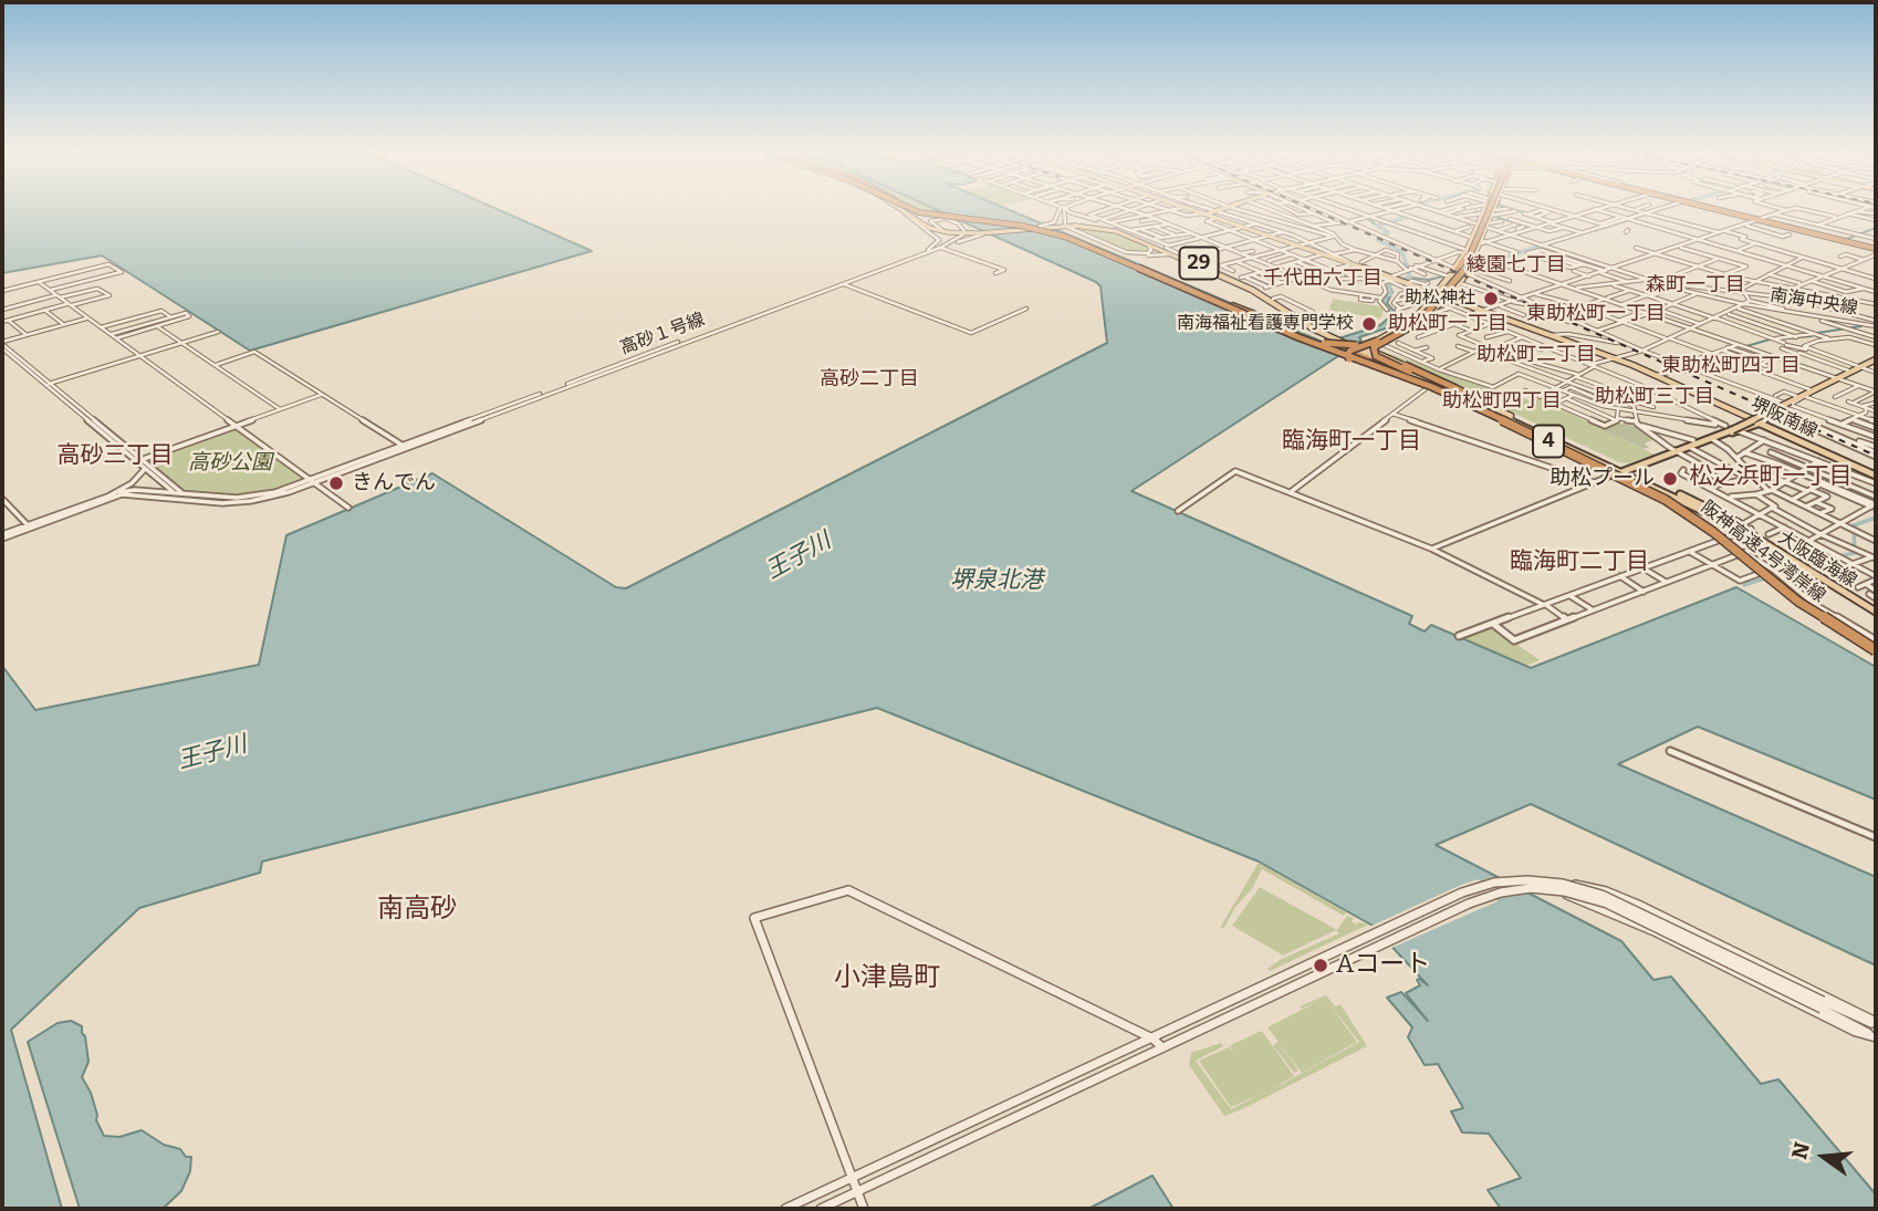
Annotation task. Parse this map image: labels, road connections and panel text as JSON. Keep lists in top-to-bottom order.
{
  "streets": {
    "highway": ["4", "阪神高速4号湾岸線"],
    "main road": ["29", "堺阪南線", "大阪臨海線"],
    "street": ["南海中央線", "高砂１号線"]
  },
  "crossings": [
    ["4", "阪神高速4号湾岸線"],
    ["阪神高速4号湾岸線", "大阪臨海線"]
  ],
  "districts": [
    "綾園七丁目",
    "千代田六丁目",
    "森町一丁目",
    "東助松町一丁目",
    "助松町一丁目",
    "助松町二丁目",
    "東助松町四丁目",
    "高砂二丁目",
    "助松町三丁目",
    "助松町四丁目",
    "臨海町一丁目",
    "高砂三丁目",
    "松之浜町一丁目",
    "臨海町二丁目",
    "南高砂",
    "小津島町"
  ],
  "water": ["王子川", "堺泉北港"],
  "parks": ["高砂公園"],
  "places": [
    "助松神社",
    "南海福祉看護専門学校",
    "助松プール",
    "きんでん",
    "Aコート"
  ],
  "north": "left"
}
